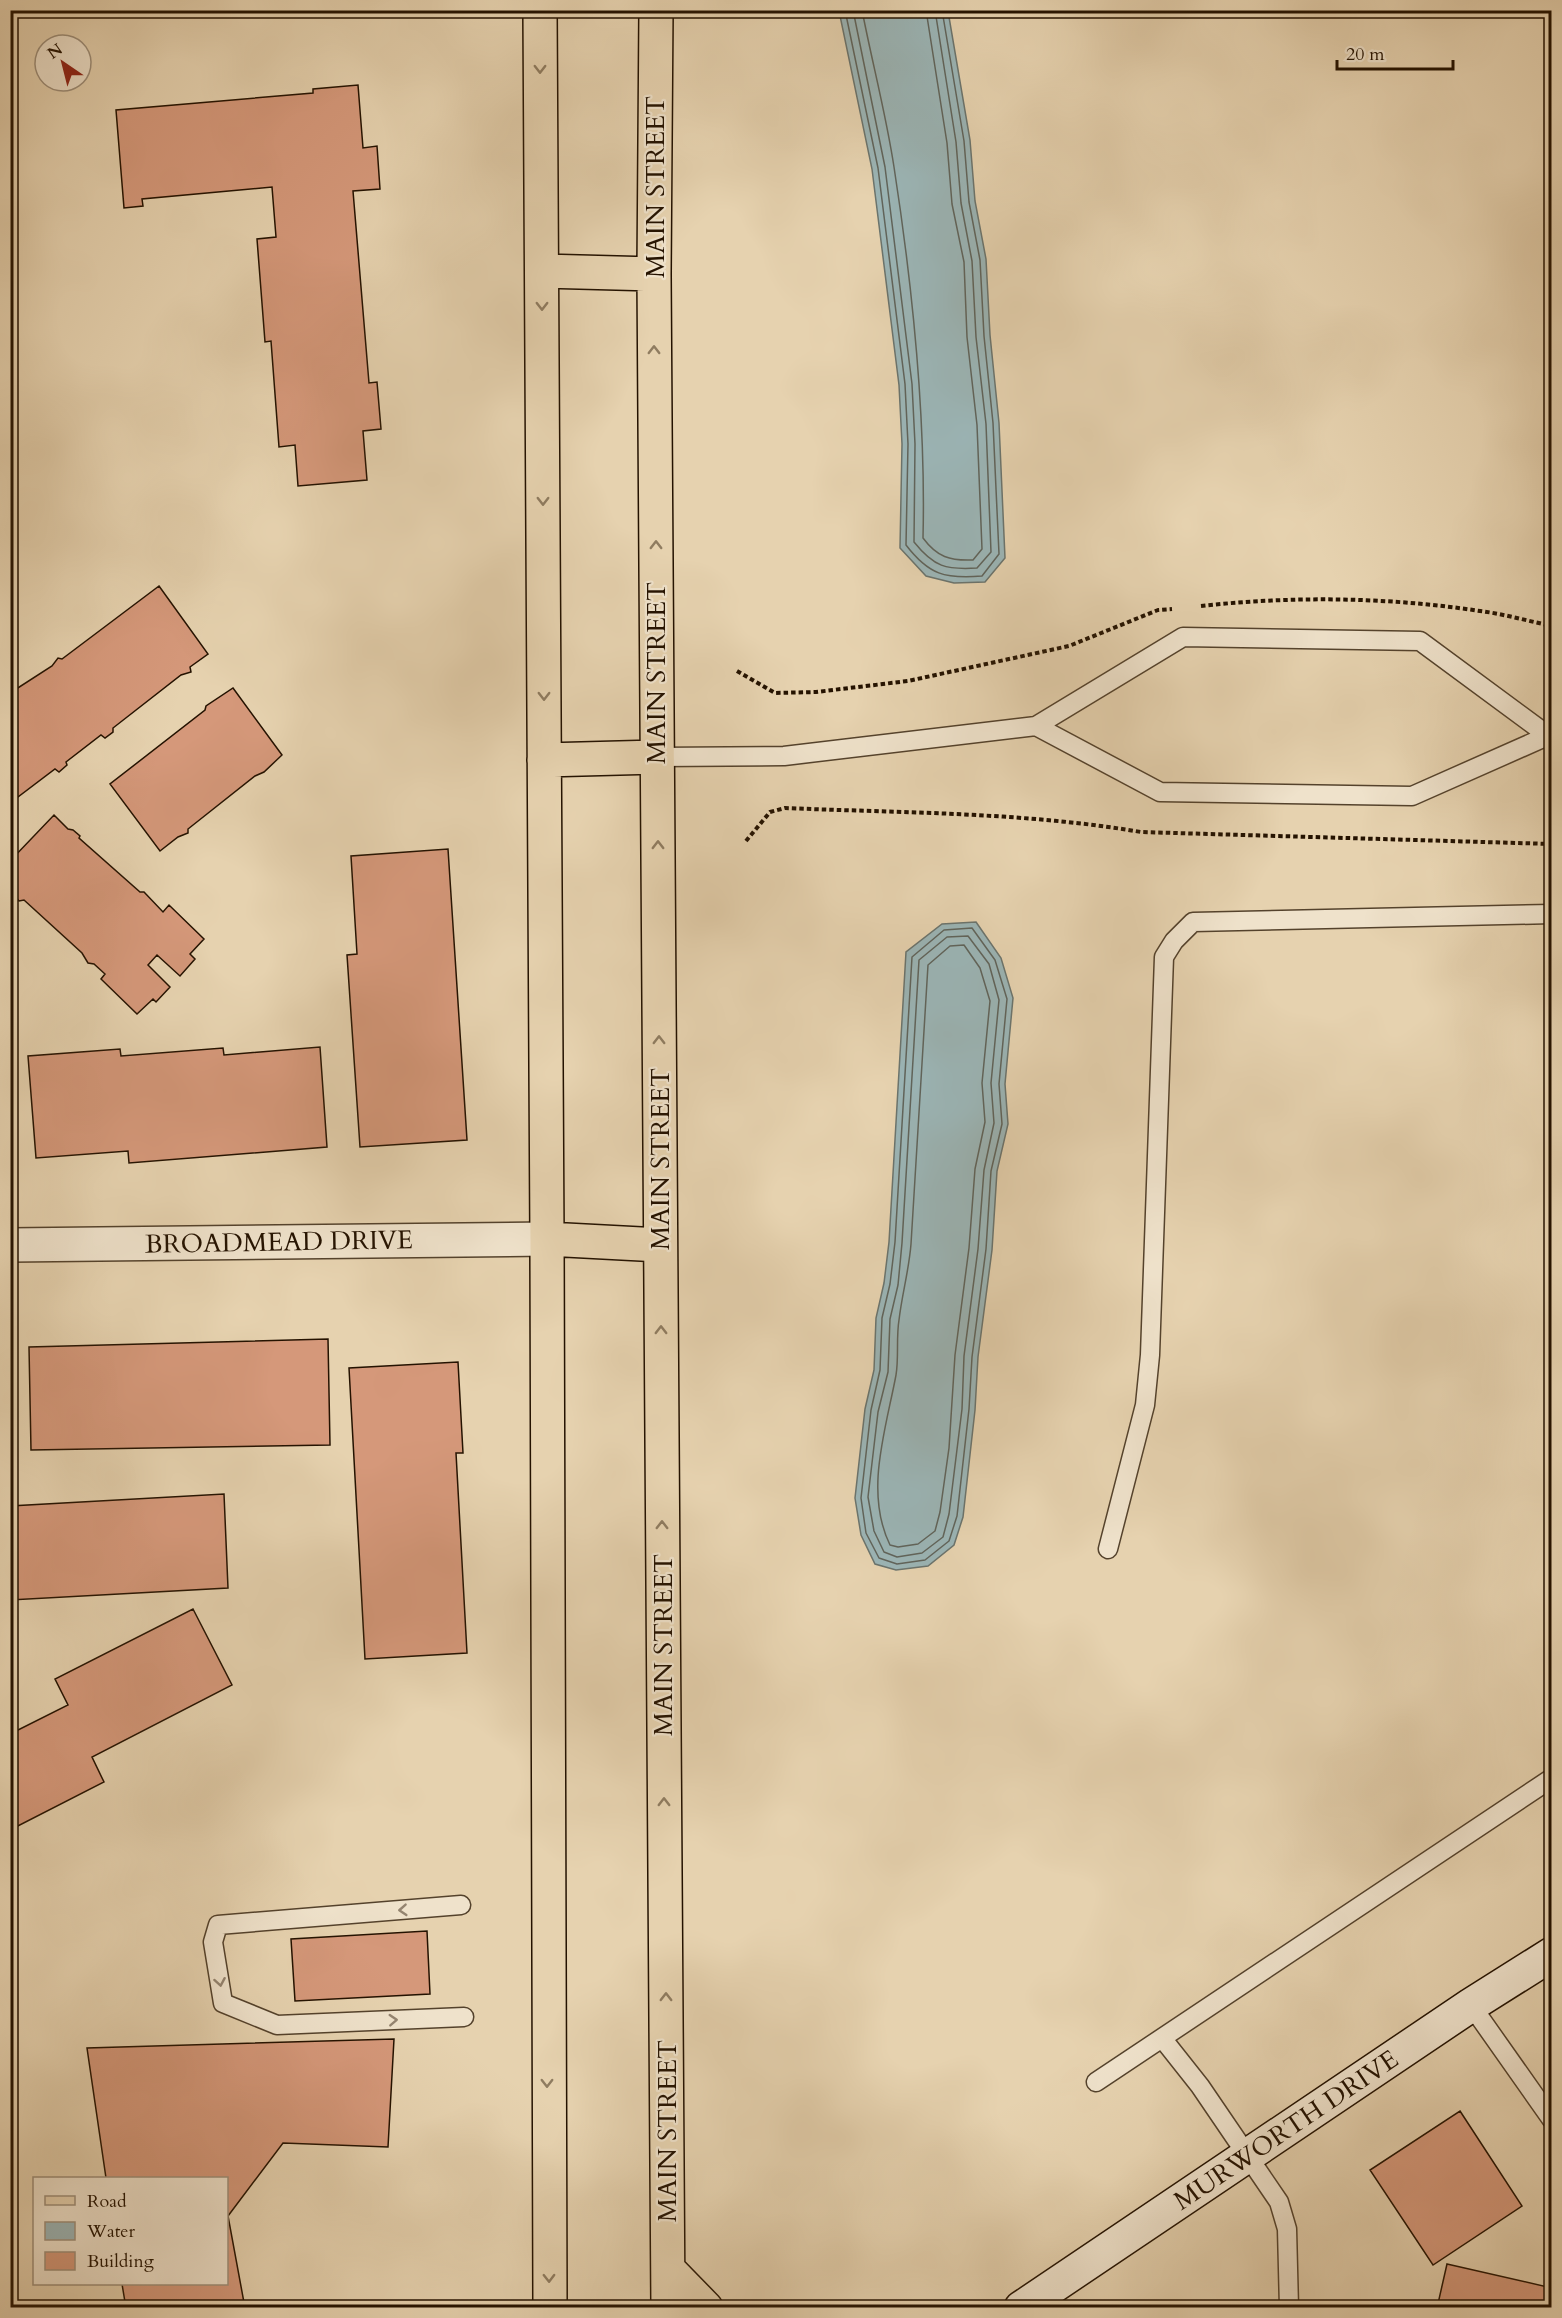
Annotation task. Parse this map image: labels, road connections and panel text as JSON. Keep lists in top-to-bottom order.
{
  "streets": {
    "main road": ["MAIN STREET"],
    "street": ["BROADMEAD DRIVE", "MURWORTH DRIVE"]
  },
  "legend": ["Road", "Water", "Building"],
  "scale_bar": "20 m",
  "north": "top left"
}
